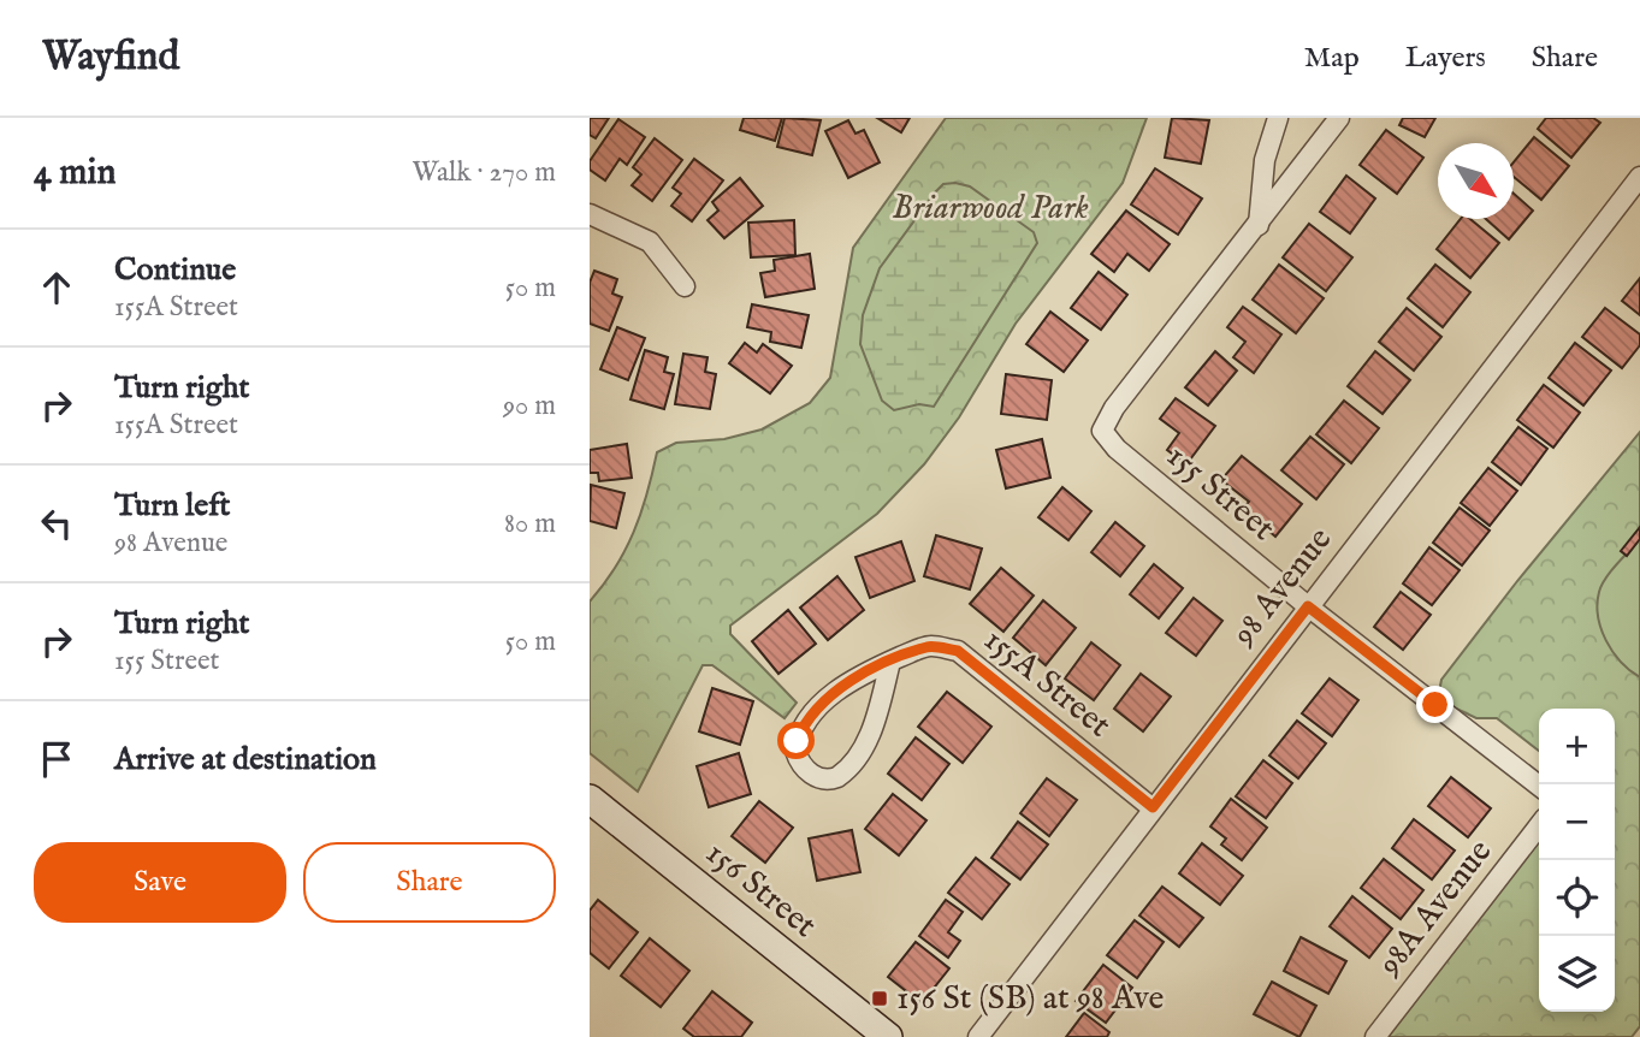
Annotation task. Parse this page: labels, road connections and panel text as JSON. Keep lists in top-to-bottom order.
{
  "streets": {
    "main road": ["156 Street"],
    "street": [
      "155 Street",
      "98 Avenue",
      "155A Street",
      "98A Avenue"
    ]
  },
  "crossings": [
    ["155 Street", "98 Avenue"],
    ["98 Avenue", "155A Street"]
  ],
  "parks": ["Briarwood Park"],
  "places": {
    "transit": ["156 St (SB) at 98 Ave"]
  },
  "north": "bottom right",
  "page": {
    "header": "Wayfind",
    "nav": ["Map", "Layers", "Share"],
    "heading": ["4 min", "Walk · 270 m"],
    "list": [
      ["Continue", "155A Street", "50 m"],
      ["Turn right", "155A Street", "90 m"],
      ["Turn left", "98 Avenue", "80 m"],
      ["Turn right", "155 Street", "50 m"],
      "Arrive at destination"
    ],
    "map_buttons": ["+", "−"],
    "buttons": ["Save", "Share"]
  }
}
